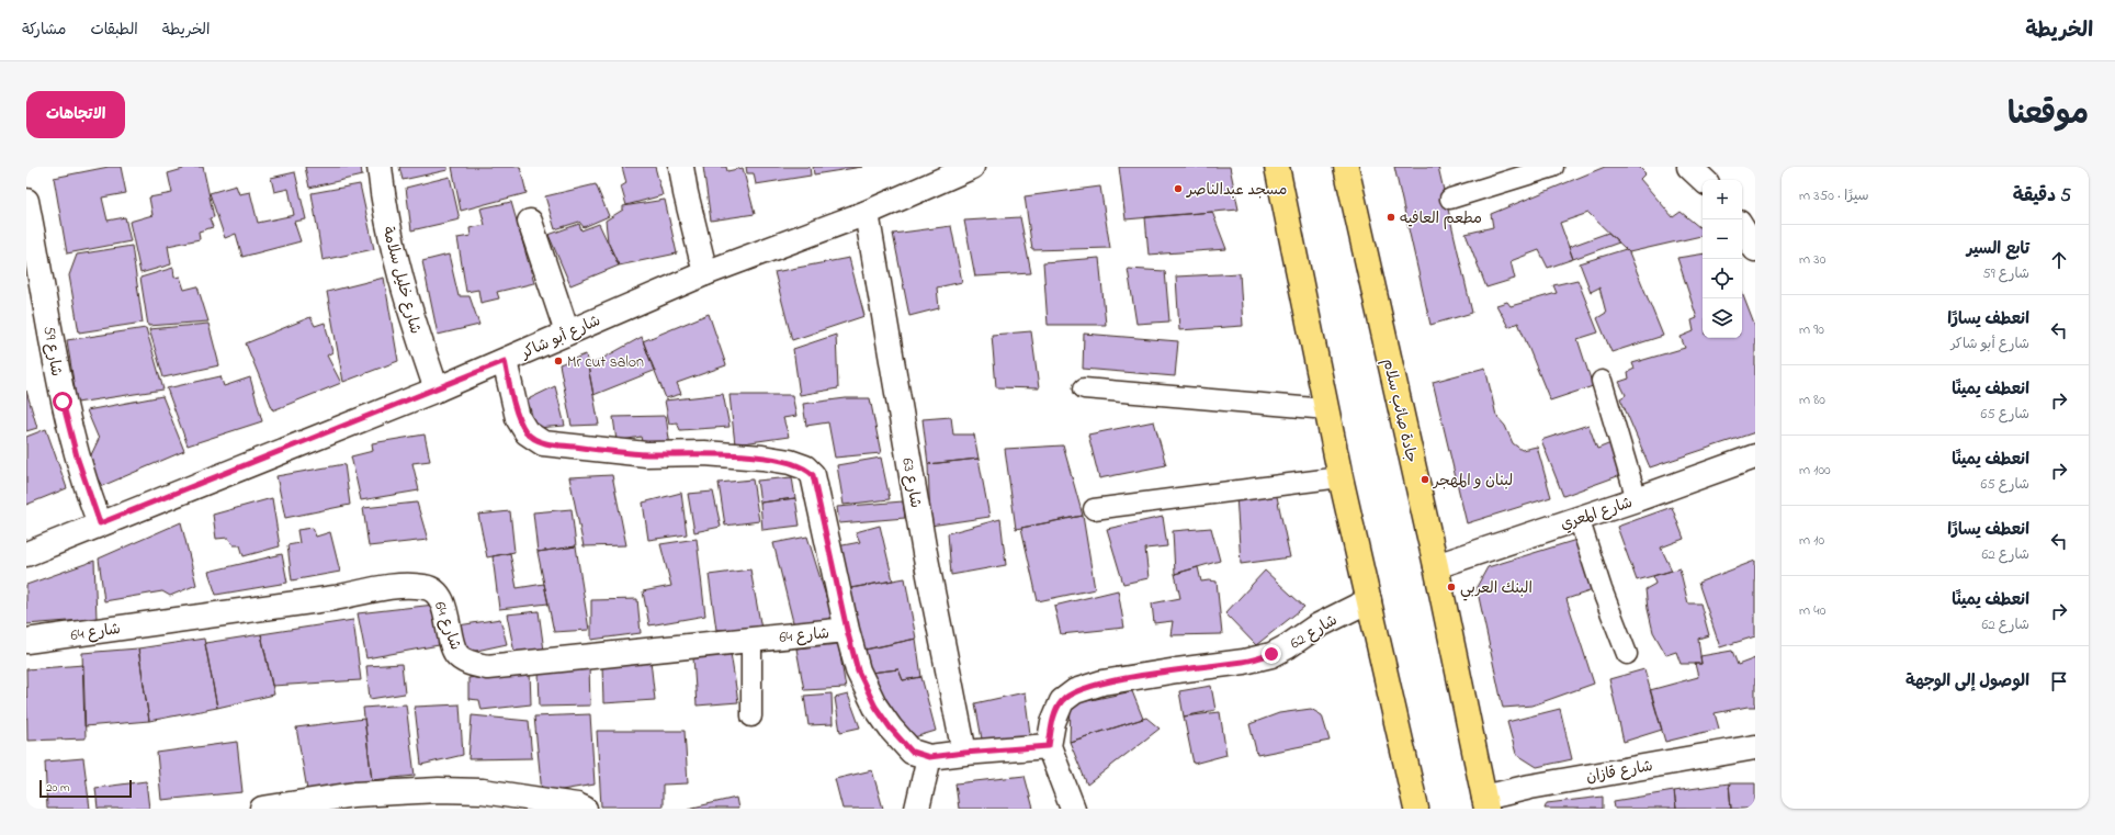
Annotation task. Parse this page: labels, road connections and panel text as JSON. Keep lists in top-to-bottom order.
{
  "streets": {
    "highway": ["جادة صائب سلام"],
    "street": [
      "شارع خليل سلامة",
      "شارع أبو شاكر",
      "شارع 59",
      "شارع 63",
      "شارع المعري",
      "شارع 64",
      "شارع 62",
      "شارع قازان"
    ]
  },
  "crossings": [
    ["شارع خليل سلامة", "شارع أبو شاكر"],
    ["شارع أبو شاكر", "شارع 59"],
    ["شارع أبو شاكر", "شارع 63"],
    ["جادة صائب سلام", "شارع المعري"],
    ["جادة صائب سلام", "شارع قازان"]
  ],
  "places": [
    "مسجد عبدالناصر",
    "مطعم العافيه",
    "Mr cut salon",
    "لبنان و المهجر",
    "البنك العربي"
  ],
  "scale_bar": "20 m",
  "page": {
    "header": "الخريطة",
    "nav": ["الخريطة", "الطبقات", "مشاركة"],
    "title": "موقعنا",
    "buttons": "الاتجاهات",
    "heading": ["5 دقيقة", "سيرًا · 350 m"],
    "map_buttons": ["+", "−"],
    "list": [
      ["تابع السير", "شارع 59", "30 m"],
      ["انعطف يسارًا", "شارع أبو شاكر", "90 m"],
      ["انعطف يمينًا", "شارع 65", "80 m"],
      ["انعطف يمينًا", "شارع 65", "100 m"],
      ["انعطف يسارًا", "شارع 62", "10 m"],
      ["انعطف يمينًا", "شارع 62", "40 m"],
      "الوصول إلى الوجهة"
    ],
    "scale": "20 m"
  }
}
